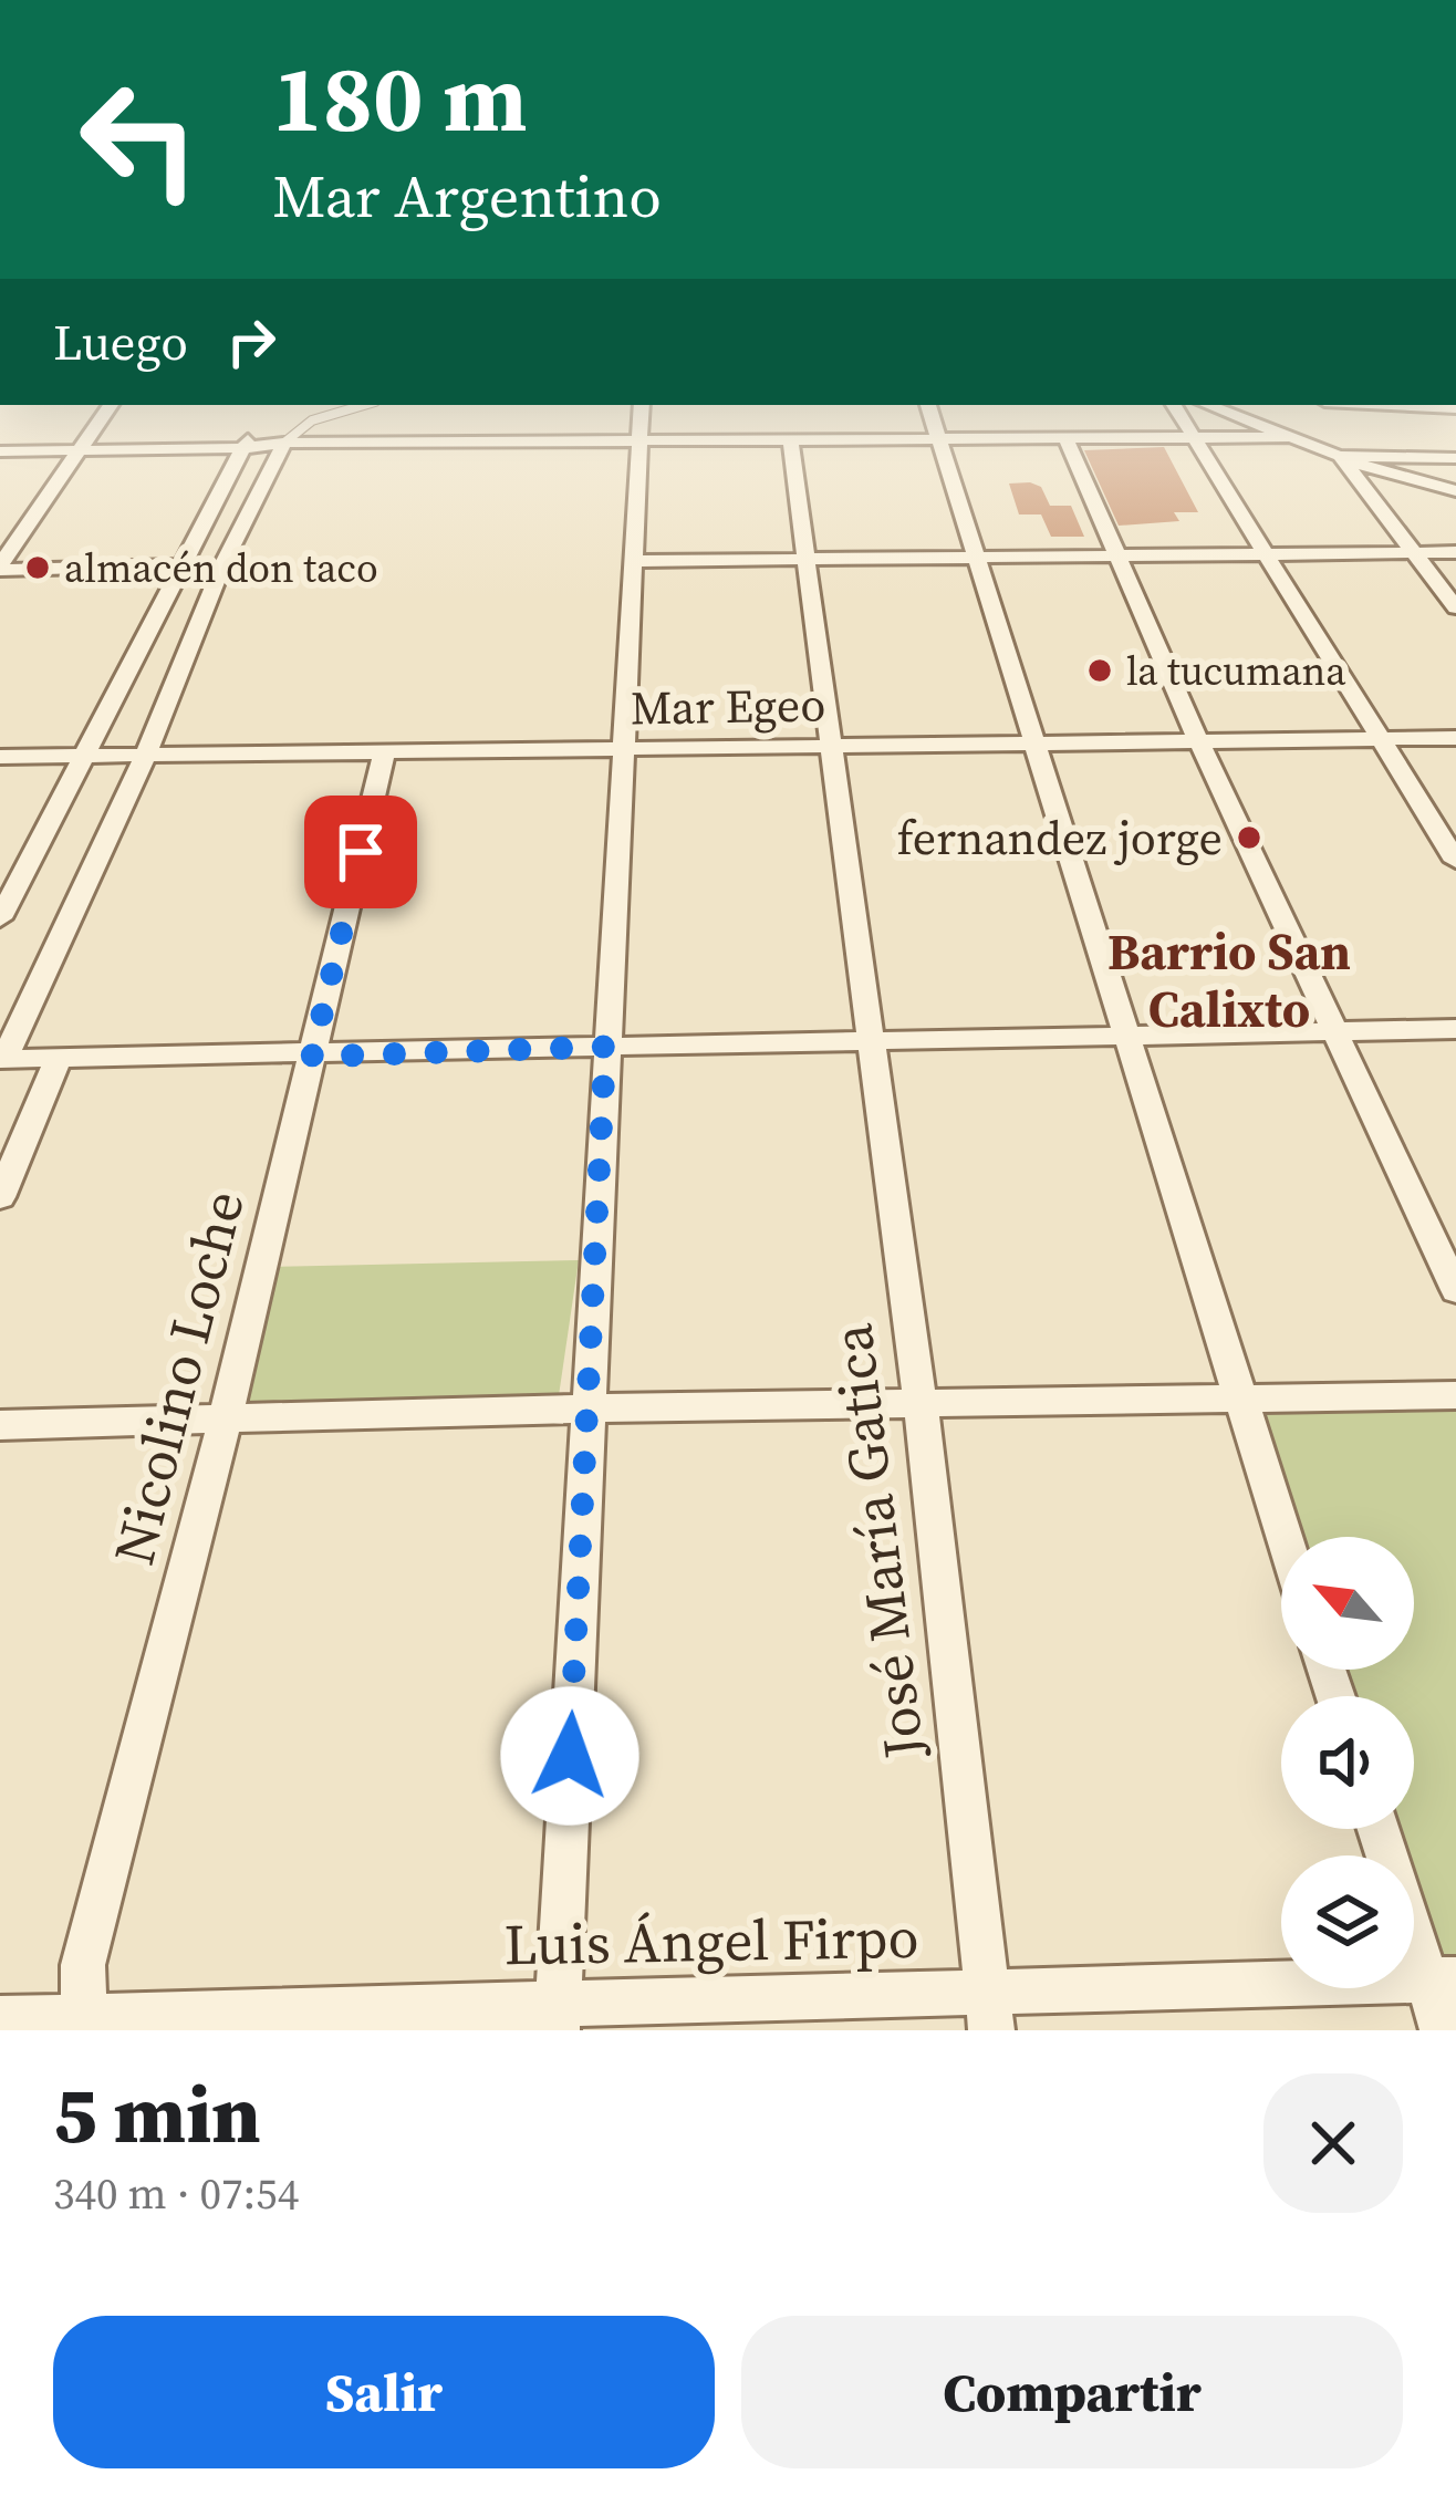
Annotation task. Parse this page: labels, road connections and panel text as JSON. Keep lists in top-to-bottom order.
{
  "streets": {
    "street": [
      "Mar Egeo",
      "Nicolino Loche",
      "José María Gatica",
      "Luis Ángel Firpo"
    ]
  },
  "crossings": [
    ["Mar Egeo", "Nicolino Loche"],
    ["Mar Egeo", "José María Gatica"],
    ["Nicolino Loche", "Luis Ángel Firpo"],
    ["José María Gatica", "Luis Ángel Firpo"]
  ],
  "districts": ["Barrio San Calixto"],
  "places": ["almacén don taco", "la tucumana", "fernandez jorge"],
  "north": "top left",
  "page": {
    "turn": ["180 m", "Mar Argentino"],
    "then": "Luego",
    "heading": ["5 min", "340 m · 07:54"],
    "buttons": ["Salir", "Compartir"]
  }
}
